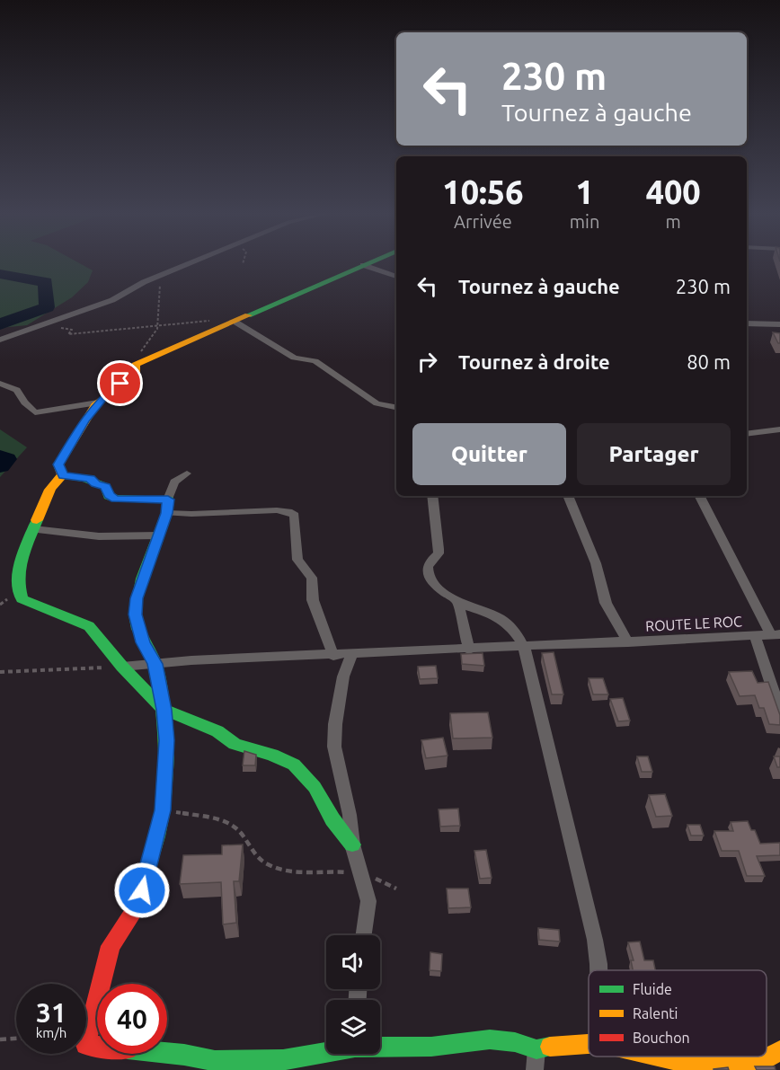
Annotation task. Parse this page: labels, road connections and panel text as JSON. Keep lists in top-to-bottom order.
{
  "streets": {
    "street": ["ROUTE LE ROC"]
  },
  "legend": ["Fluide", "Ralenti", "Bouchon"],
  "page": {
    "turn": ["230 m", "Tournez à gauche"],
    "eta": [
      "10:56",
      "Arrivée",
      "1",
      "min",
      "400",
      "m"
    ],
    "list": [
      {
        "name": "Tournez à gauche",
        "value": "230 m"
      },
      {
        "name": "Tournez à droite",
        "value": "80 m"
      }
    ],
    "buttons": ["Quitter", "Partager"],
    "speed": "31 km/h",
    "limit": "40"
  }
}
